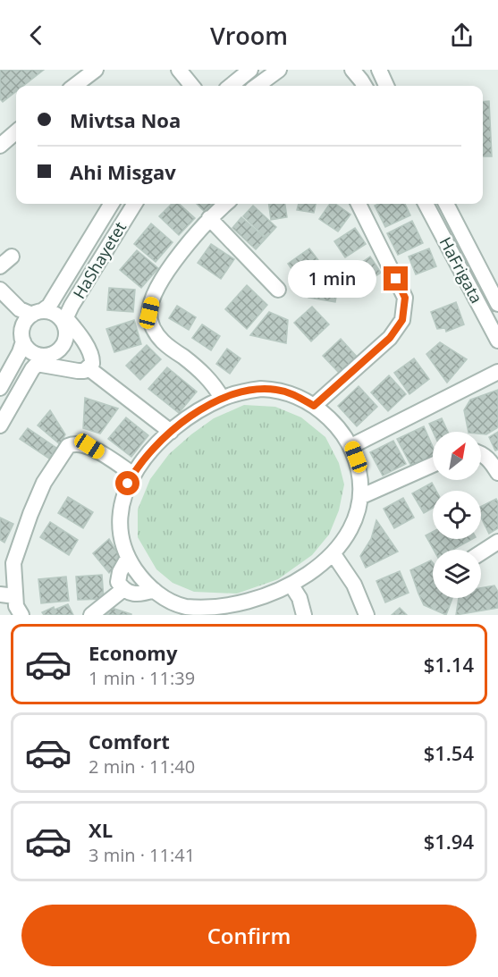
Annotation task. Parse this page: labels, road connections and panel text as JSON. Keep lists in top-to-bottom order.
{
  "streets": {
    "street": ["HaShayetet", "HaFrigata"]
  },
  "north": "top right",
  "page": {
    "header": "Vroom",
    "banner": ["Mivtsa Noa", "Ahi Misgav"],
    "bubble": "1 min",
    "list": [
      {
        "name": "Economy",
        "note": "1 min · 11:39",
        "value": "$1.14"
      },
      {
        "name": "Comfort",
        "note": "2 min · 11:40",
        "value": "$1.54"
      },
      {
        "name": "XL",
        "note": "3 min · 11:41",
        "value": "$1.94"
      }
    ],
    "buttons": "Confirm"
  }
}
